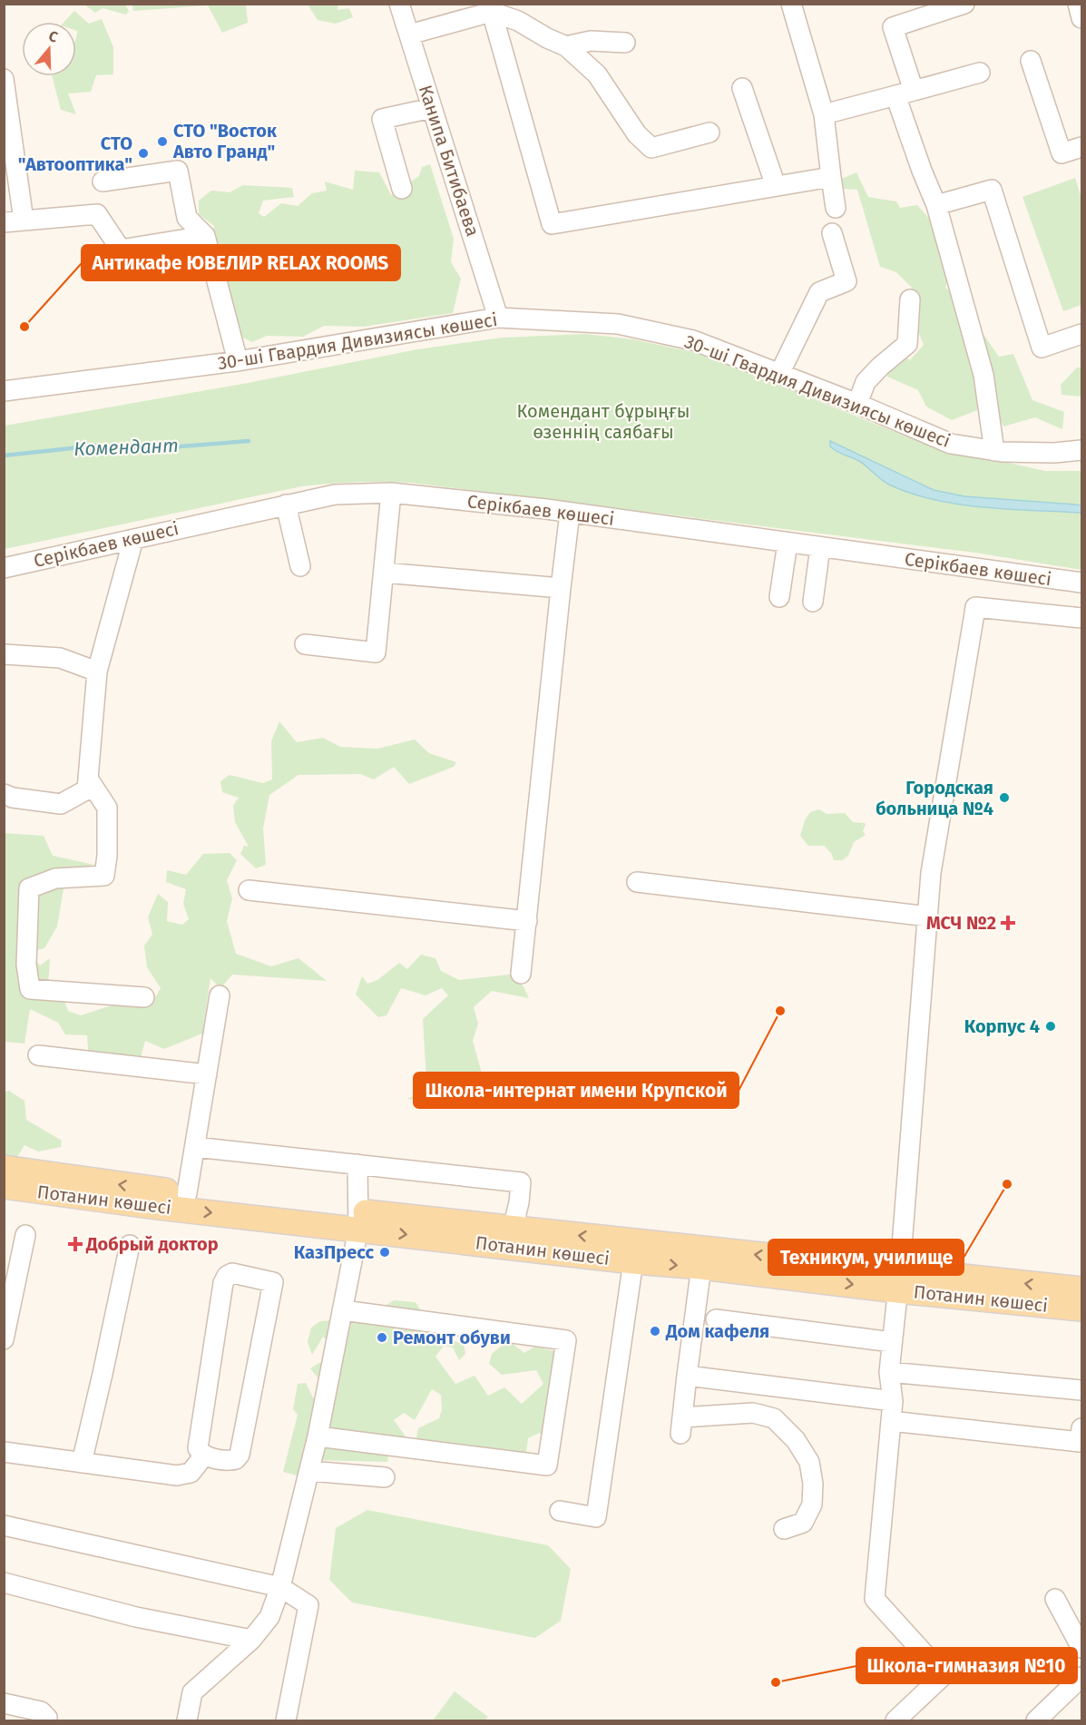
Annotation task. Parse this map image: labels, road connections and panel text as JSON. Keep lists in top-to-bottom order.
{
  "streets": {
    "main road": ["Потанин көшесі"],
    "street": ["Канипа Битибаева", "30-ші Гвардия Дивизиясы көшесі", "Серікбаев көшесі"]
  },
  "crossings": [
    ["Канипа Битибаева", "30-ші Гвардия Дивизиясы көшесі"]
  ],
  "water": ["Комендант"],
  "parks": ["Комендант бұрыңғы өзеннің саябағы"],
  "places": {
    "other": [
      "СТО \"Восток Авто Гранд\"",
      "СТО \"Автооптика\"",
      "Антикафе ЮВЕЛИР RELAX ROOMS",
      "Городская больница №4",
      "Школа-интернат имени Крупской",
      "Корпус 4",
      "Техникум, училище",
      "КазПресс",
      "Дом кафеля",
      "Ремонт обуви",
      "Школа-гимназия №10"
    ],
    "health": ["МСЧ №2", "Добрый доктор"]
  },
  "north": "top"
}
